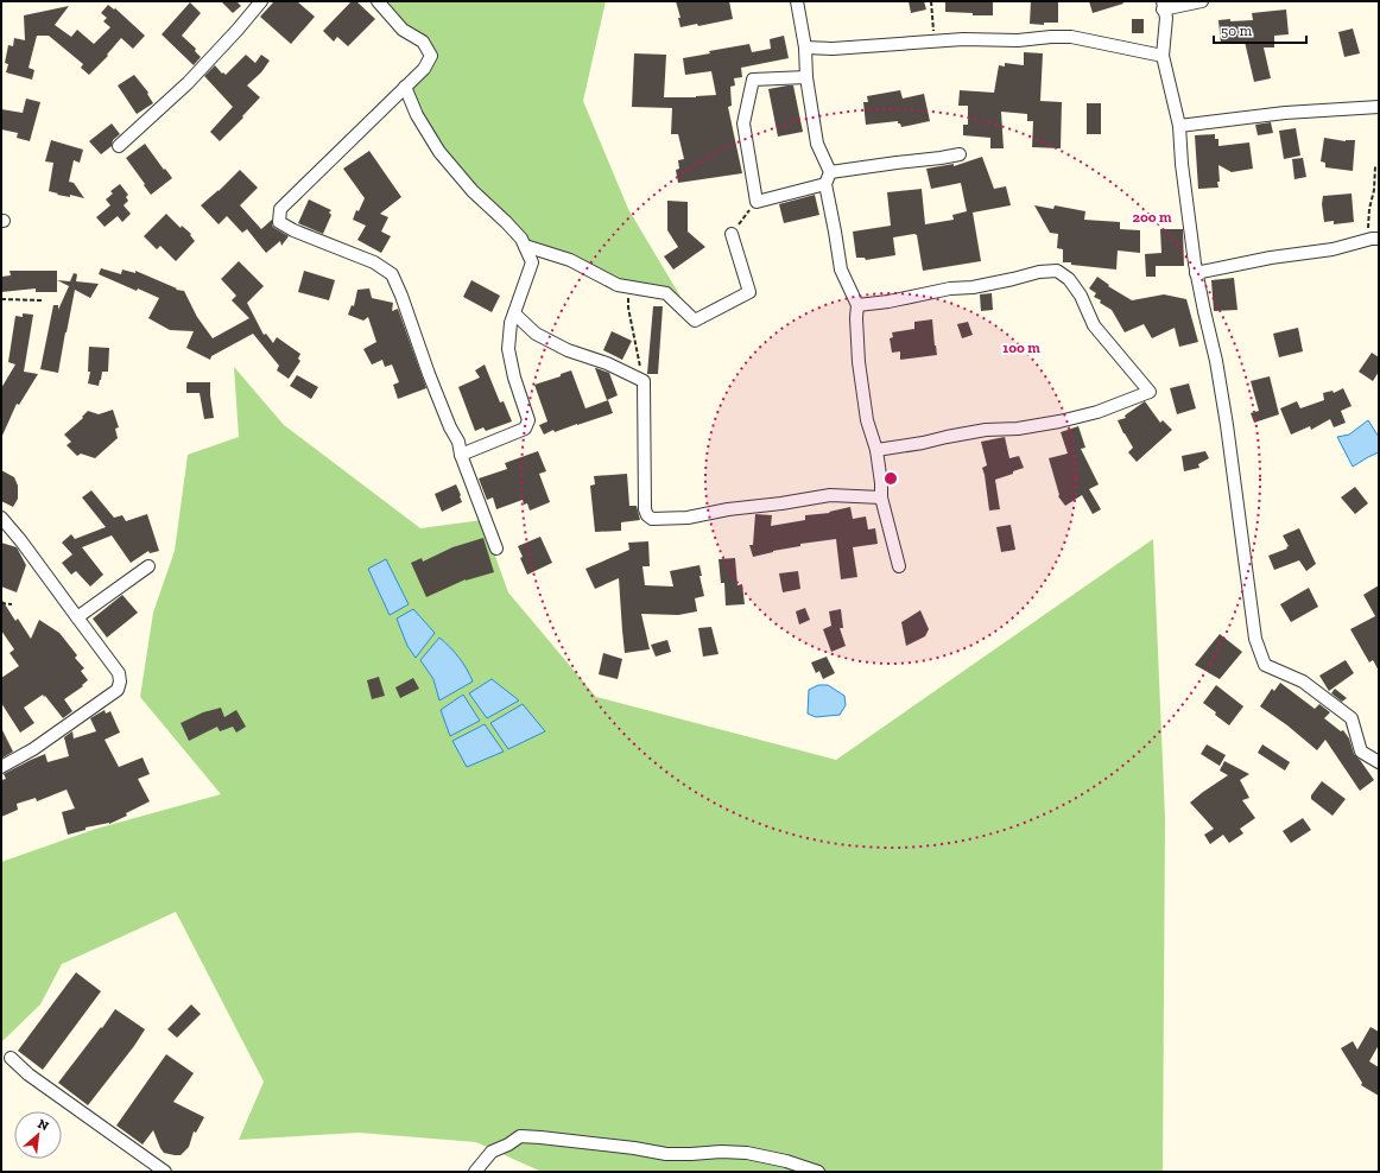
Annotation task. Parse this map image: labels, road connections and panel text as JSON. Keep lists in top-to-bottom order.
{
  "scale_bar": "50 m",
  "north": "top right",
  "rings": ["200 m", "100 m"]
}
